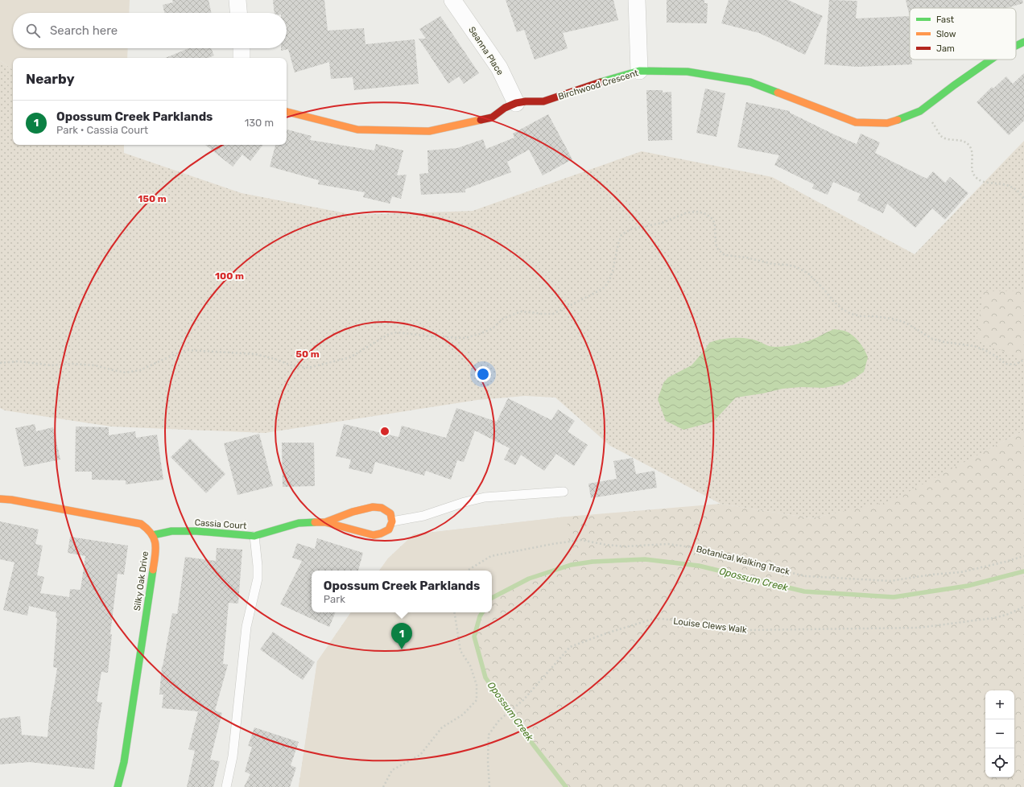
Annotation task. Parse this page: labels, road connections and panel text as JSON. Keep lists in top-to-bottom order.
{
  "streets": {
    "street": [
      "Seanna Place",
      "Birchwood Crescent",
      "Cassia Court",
      "Silky Oak Drive"
    ],
    "path": ["Botanical Walking Track", "Louise Clews Walk"]
  },
  "crossings": [
    ["Seanna Place", "Birchwood Crescent"],
    ["Cassia Court", "Silky Oak Drive"]
  ],
  "water": ["Opossum Creek"],
  "legend": ["Fast", "Slow", "Jam"],
  "page": {
    "search": "Search here",
    "heading": "Nearby",
    "list": [
      {
        "mark": "1",
        "name": "Opossum Creek Parklands",
        "note": "Park · Cassia Court",
        "value": "130 m"
      }
    ],
    "popup": ["Opossum Creek Parklands", "Park"],
    "pins": "1",
    "map_buttons": ["+", "−"]
  },
  "rings": ["150 m", "100 m", "50 m"]
}
